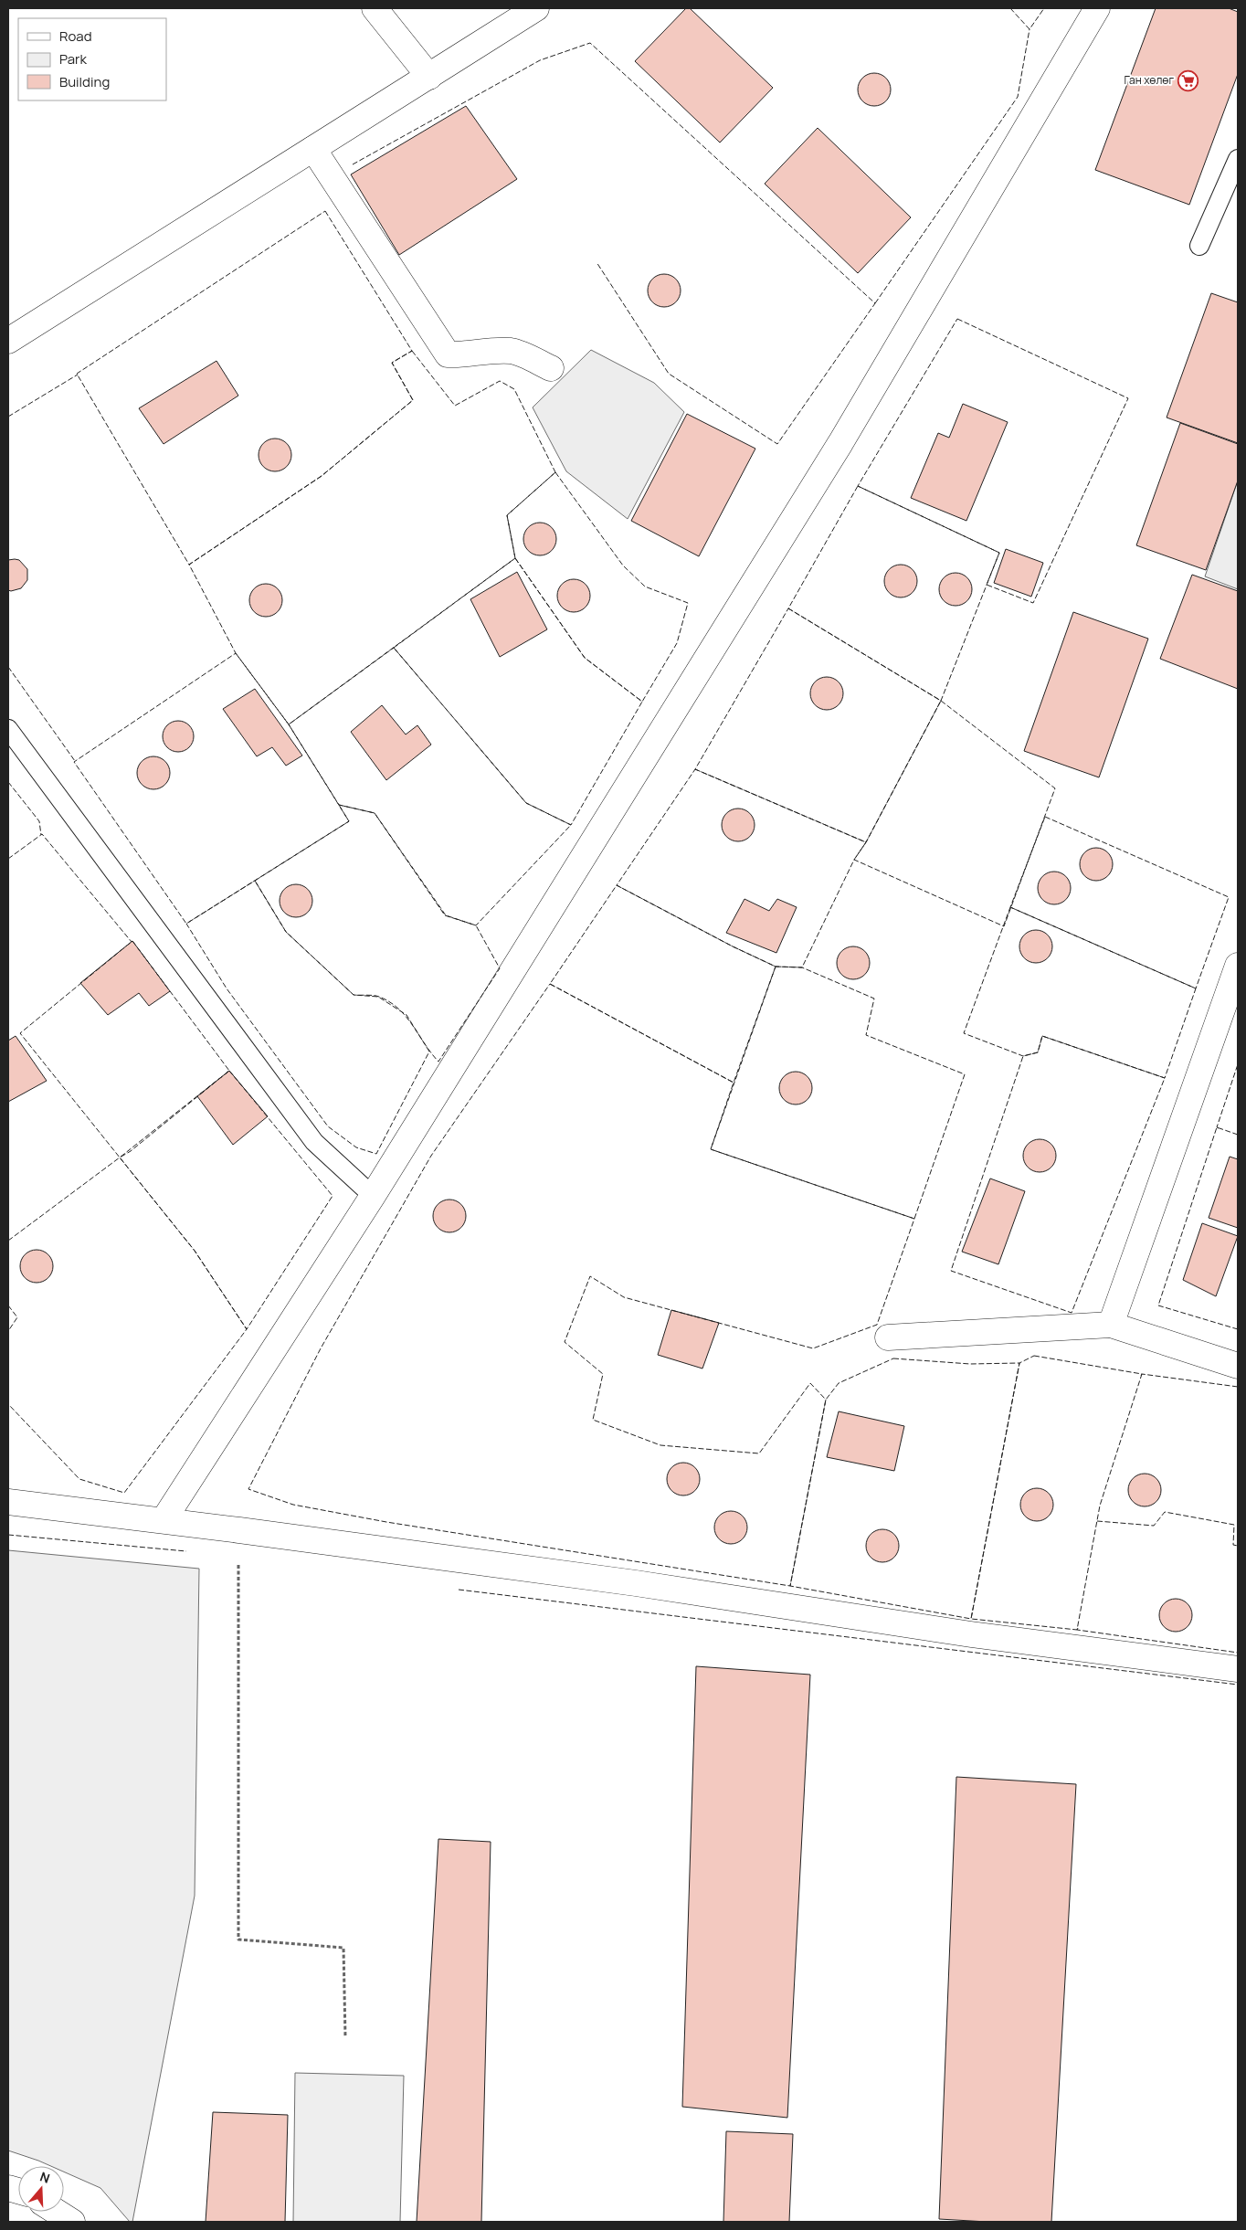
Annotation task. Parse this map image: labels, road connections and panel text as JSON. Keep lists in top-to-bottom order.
{
  "places": {
    "supermarket": ["Ган хөлөг"]
  },
  "legend": ["Road", "Park", "Building"],
  "north": "top"
}
